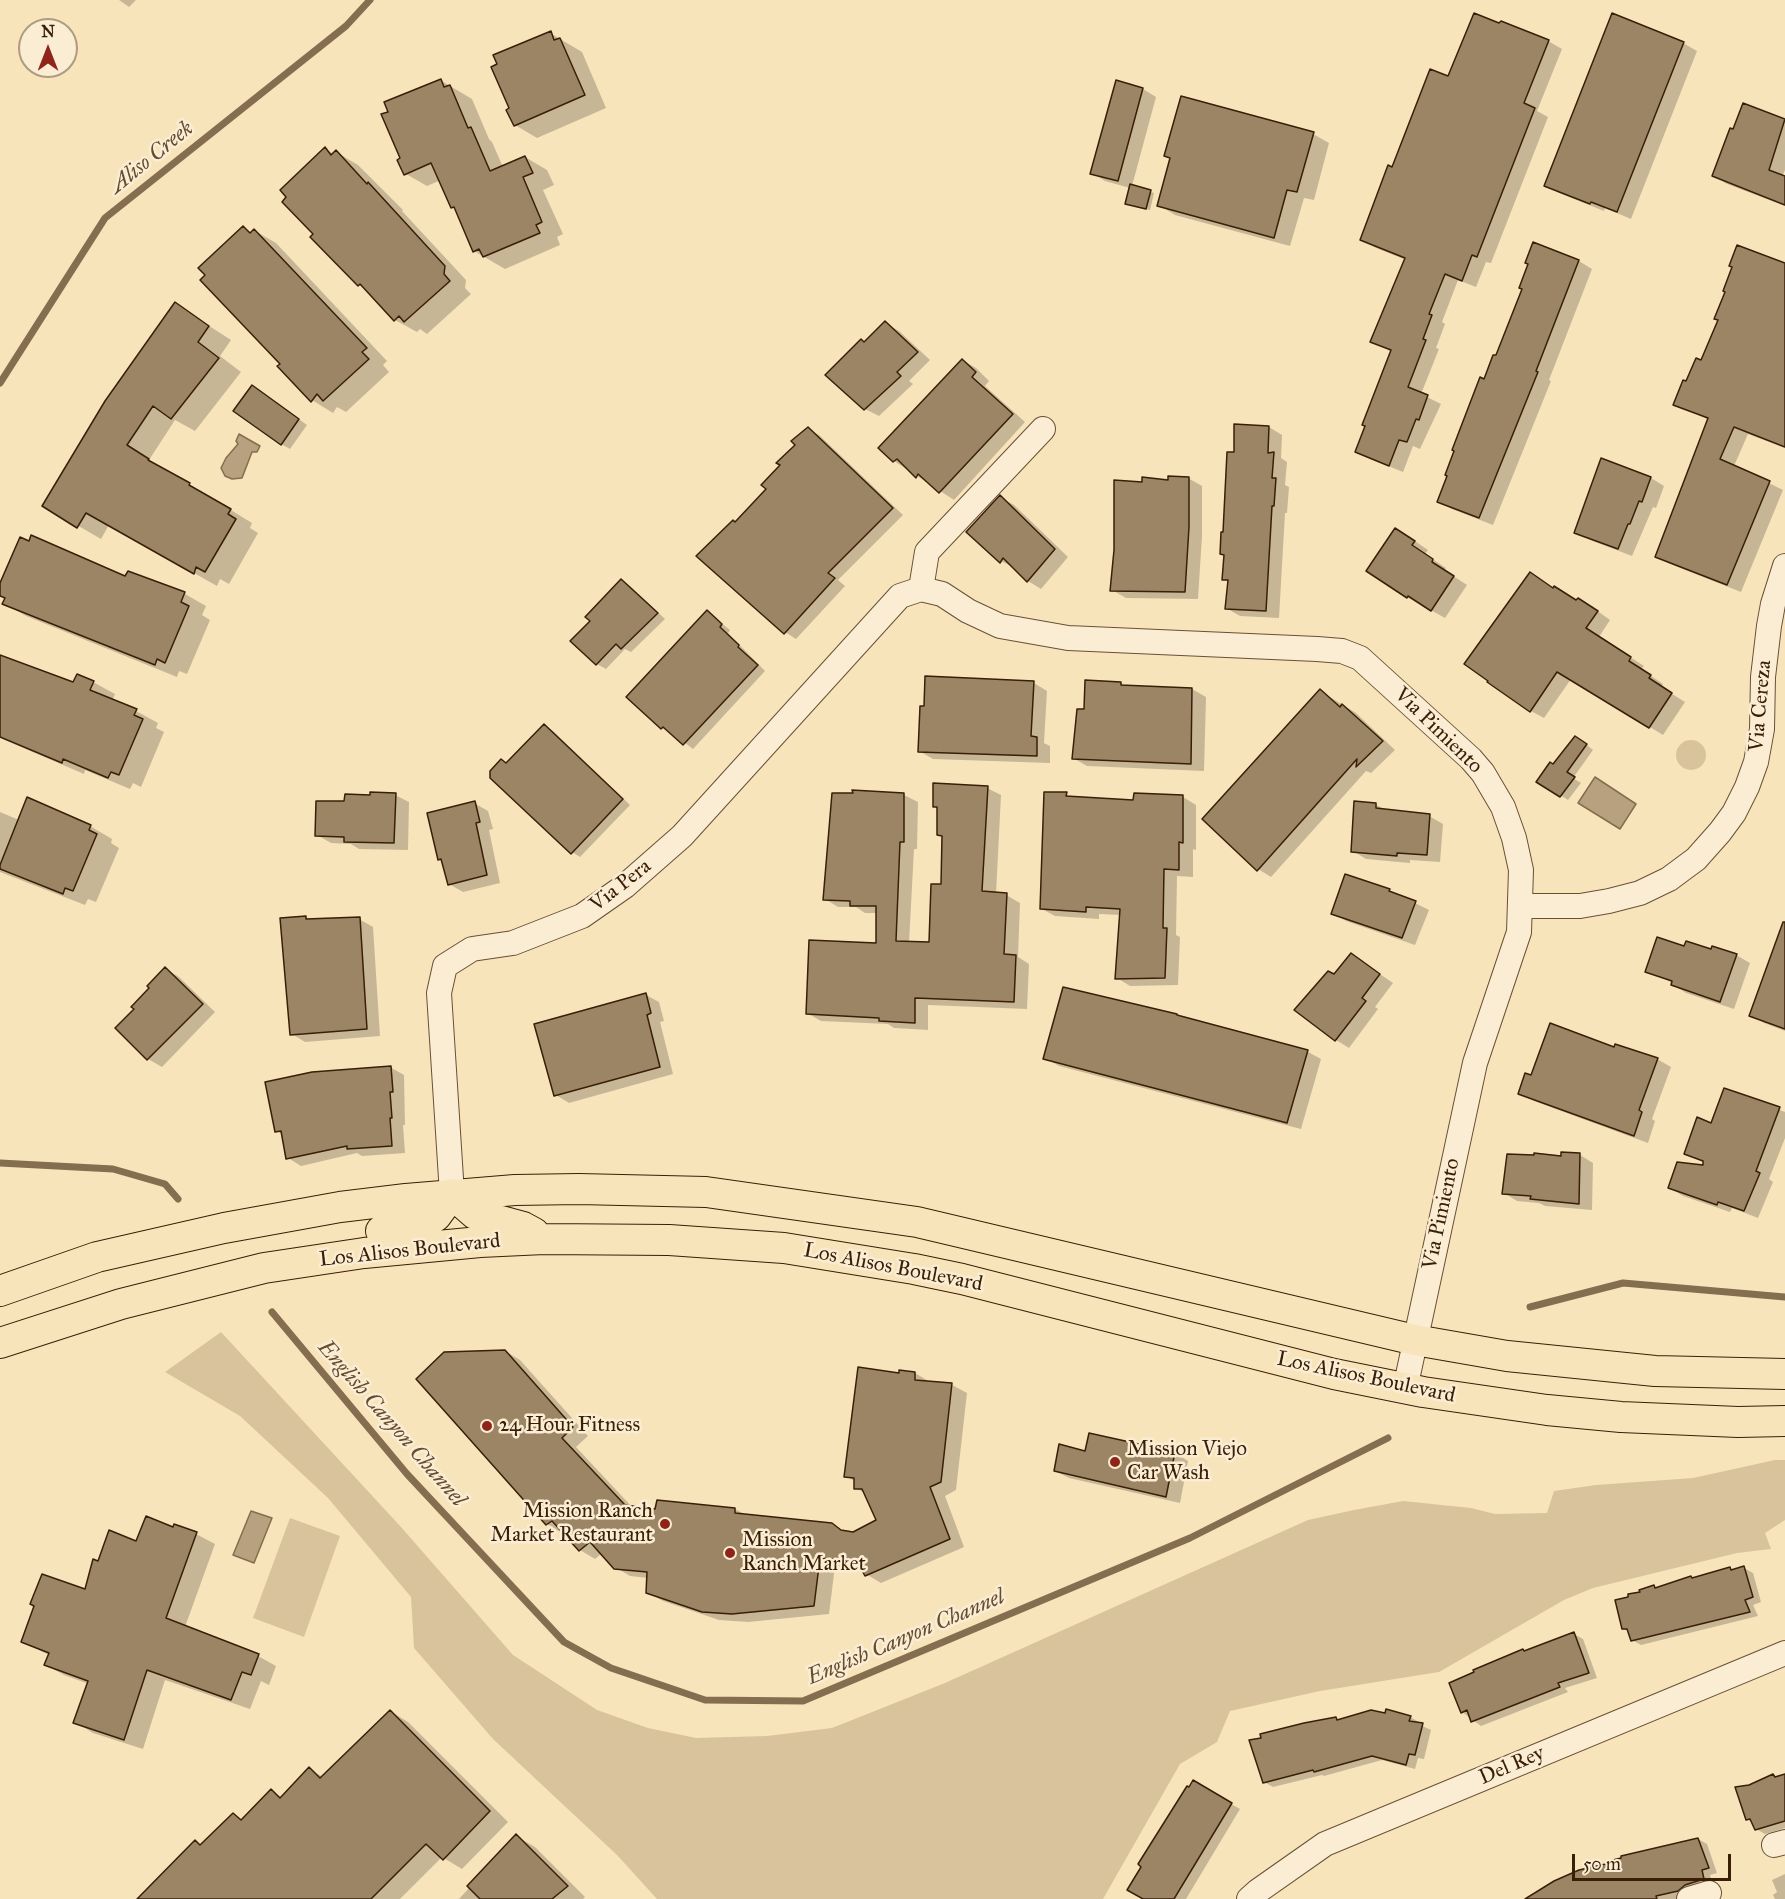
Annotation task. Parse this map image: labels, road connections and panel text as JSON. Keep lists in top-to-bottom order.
{
  "streets": {
    "main road": ["Los Alisos Boulevard"],
    "street": [
      "Via Cereza",
      "Via Pimiento",
      "Via Pera",
      "Del Rey"
    ]
  },
  "crossings": [
    ["Via Cereza", "Via Pimiento"],
    ["Via Pimiento", "Via Pera"],
    ["Via Pimiento", "Los Alisos Boulevard"]
  ],
  "water": ["Aliso Creek", "English Canyon Channel"],
  "places": [
    "24 Hour Fitness",
    "Mission Viejo Car Wash",
    "Mission Ranch Market Restaurant",
    "Mission Ranch Market"
  ],
  "scale_bar": "50 m",
  "north": "top"
}
